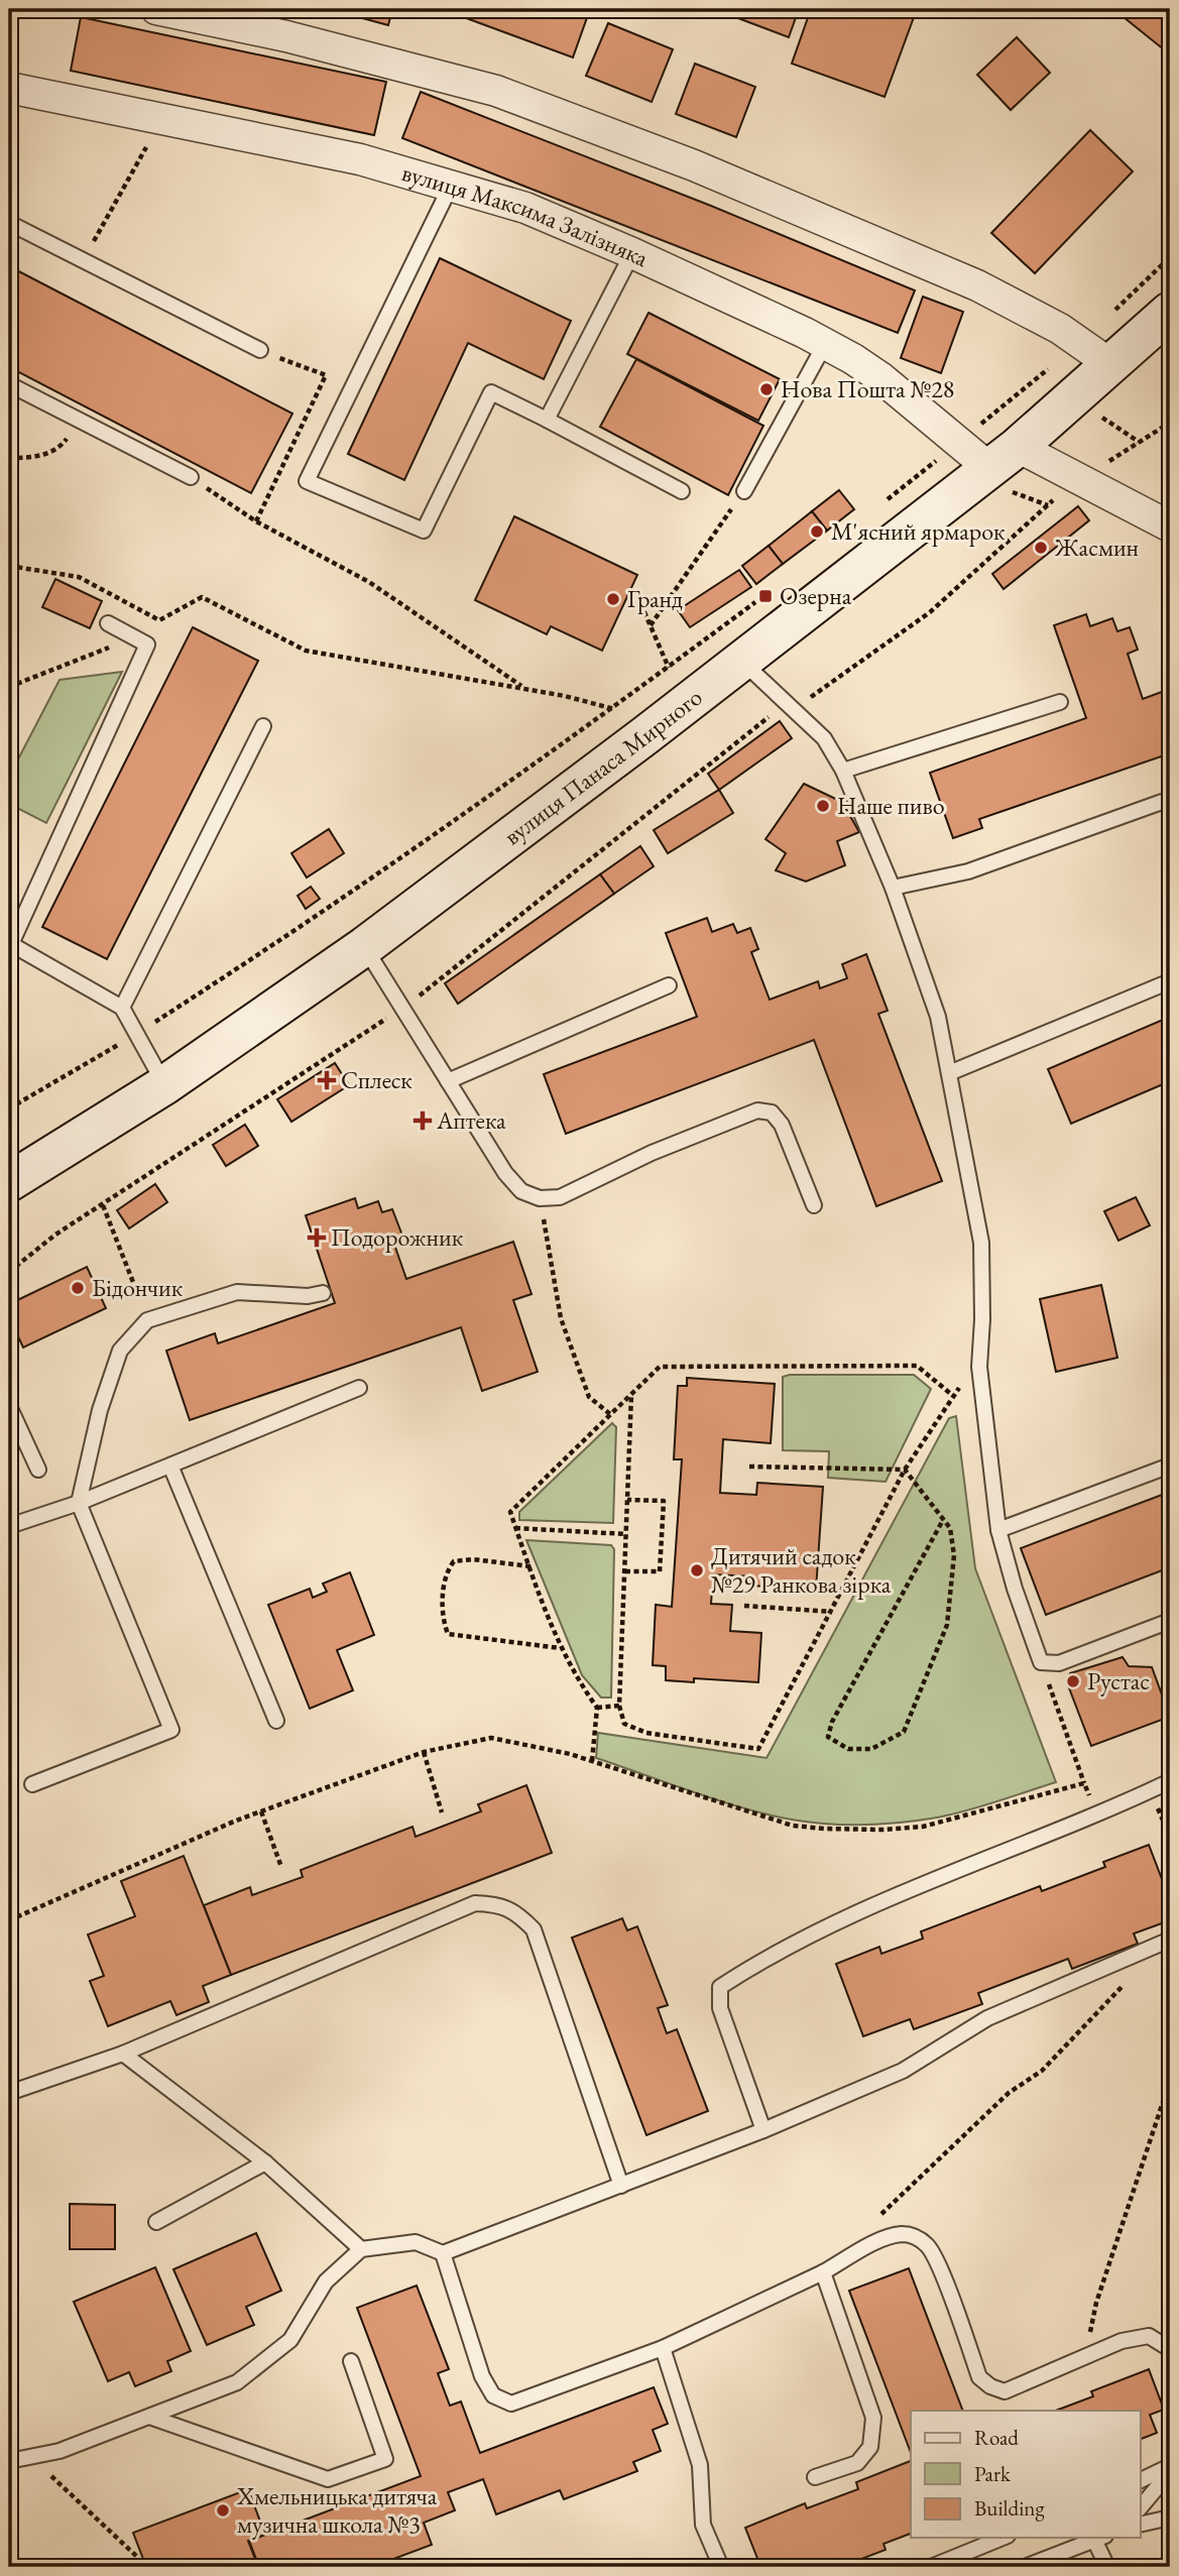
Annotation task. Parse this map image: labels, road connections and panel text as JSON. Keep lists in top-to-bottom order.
{
  "streets": {
    "main road": ["вулиця Панаса Мирного"],
    "street": ["вулиця Максима Залізняка"]
  },
  "crossings": [
    ["вулиця Максима Залізняка", "вулиця Панаса Мирного"]
  ],
  "places": {
    "other": [
      "Нова Пошта №28",
      "М'ясний ярмарок",
      "Жасмин",
      "Гранд",
      "Наше пиво",
      "Бідончик",
      "Дитячий садок №29 Ранкова зірка",
      "Рустас",
      "Хмельницька дитяча музична школа №3"
    ],
    "transit": ["Озерна"],
    "health": ["Сплеск", "Аптека", "Подорожник"]
  },
  "legend": ["Road", "Park", "Building"]
}
